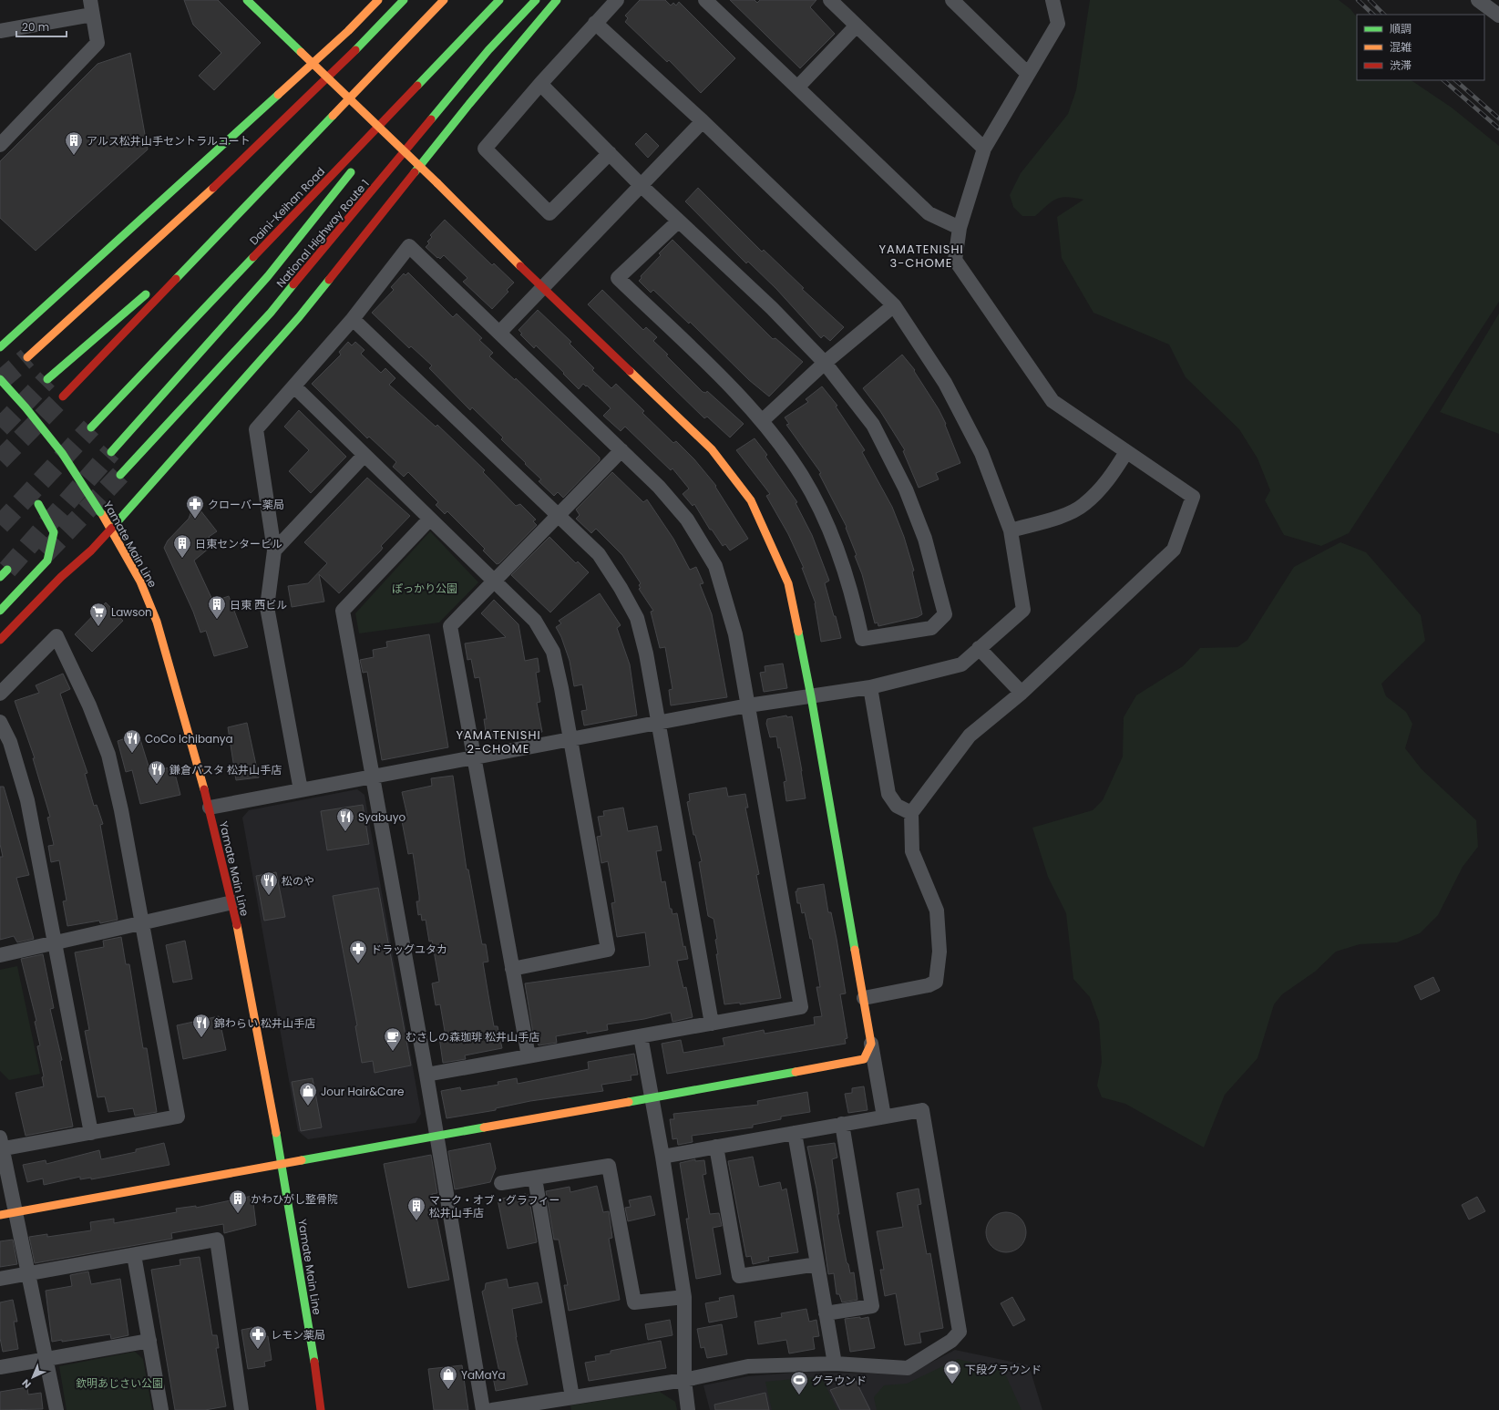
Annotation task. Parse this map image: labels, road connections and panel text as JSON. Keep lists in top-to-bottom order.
{
  "streets": {
    "main road": ["Daini-Keihan Road", "National Highway Route 1", "Yamate Main Line"]
  },
  "districts": ["YAMATENISHI 3-CHOME", "YAMATENISHI 2-CHOME"],
  "parks": ["ぽっかり公園", "欽明あじさい公園"],
  "places": {
    "building": [
      "アルス松井山手セントラルコート",
      "日東センタービル",
      "日東 西ビル",
      "かわひがし整骨院",
      "マーク・オブ・グラフィー 松井山手店"
    ],
    "pharmacy": ["クローバー薬局", "ドラッグユタカ", "レモン薬局"],
    "supermarket": ["Lawson"],
    "restaurant": [
      "CoCo Ichibanya",
      "鎌倉パスタ 松井山手店",
      "Syabuyo",
      "松のや",
      "錦わらい 松井山手店"
    ],
    "cafe": ["むさしの森珈琲 松井山手店"],
    "shop": ["Jour Hair&Care", "YaMaYa"],
    "sports": ["下段グラウンド", "グラウンド"]
  },
  "legend": ["順調", "混雑", "渋滞"],
  "scale_bar": "20 m",
  "north": "bottom left"
}
